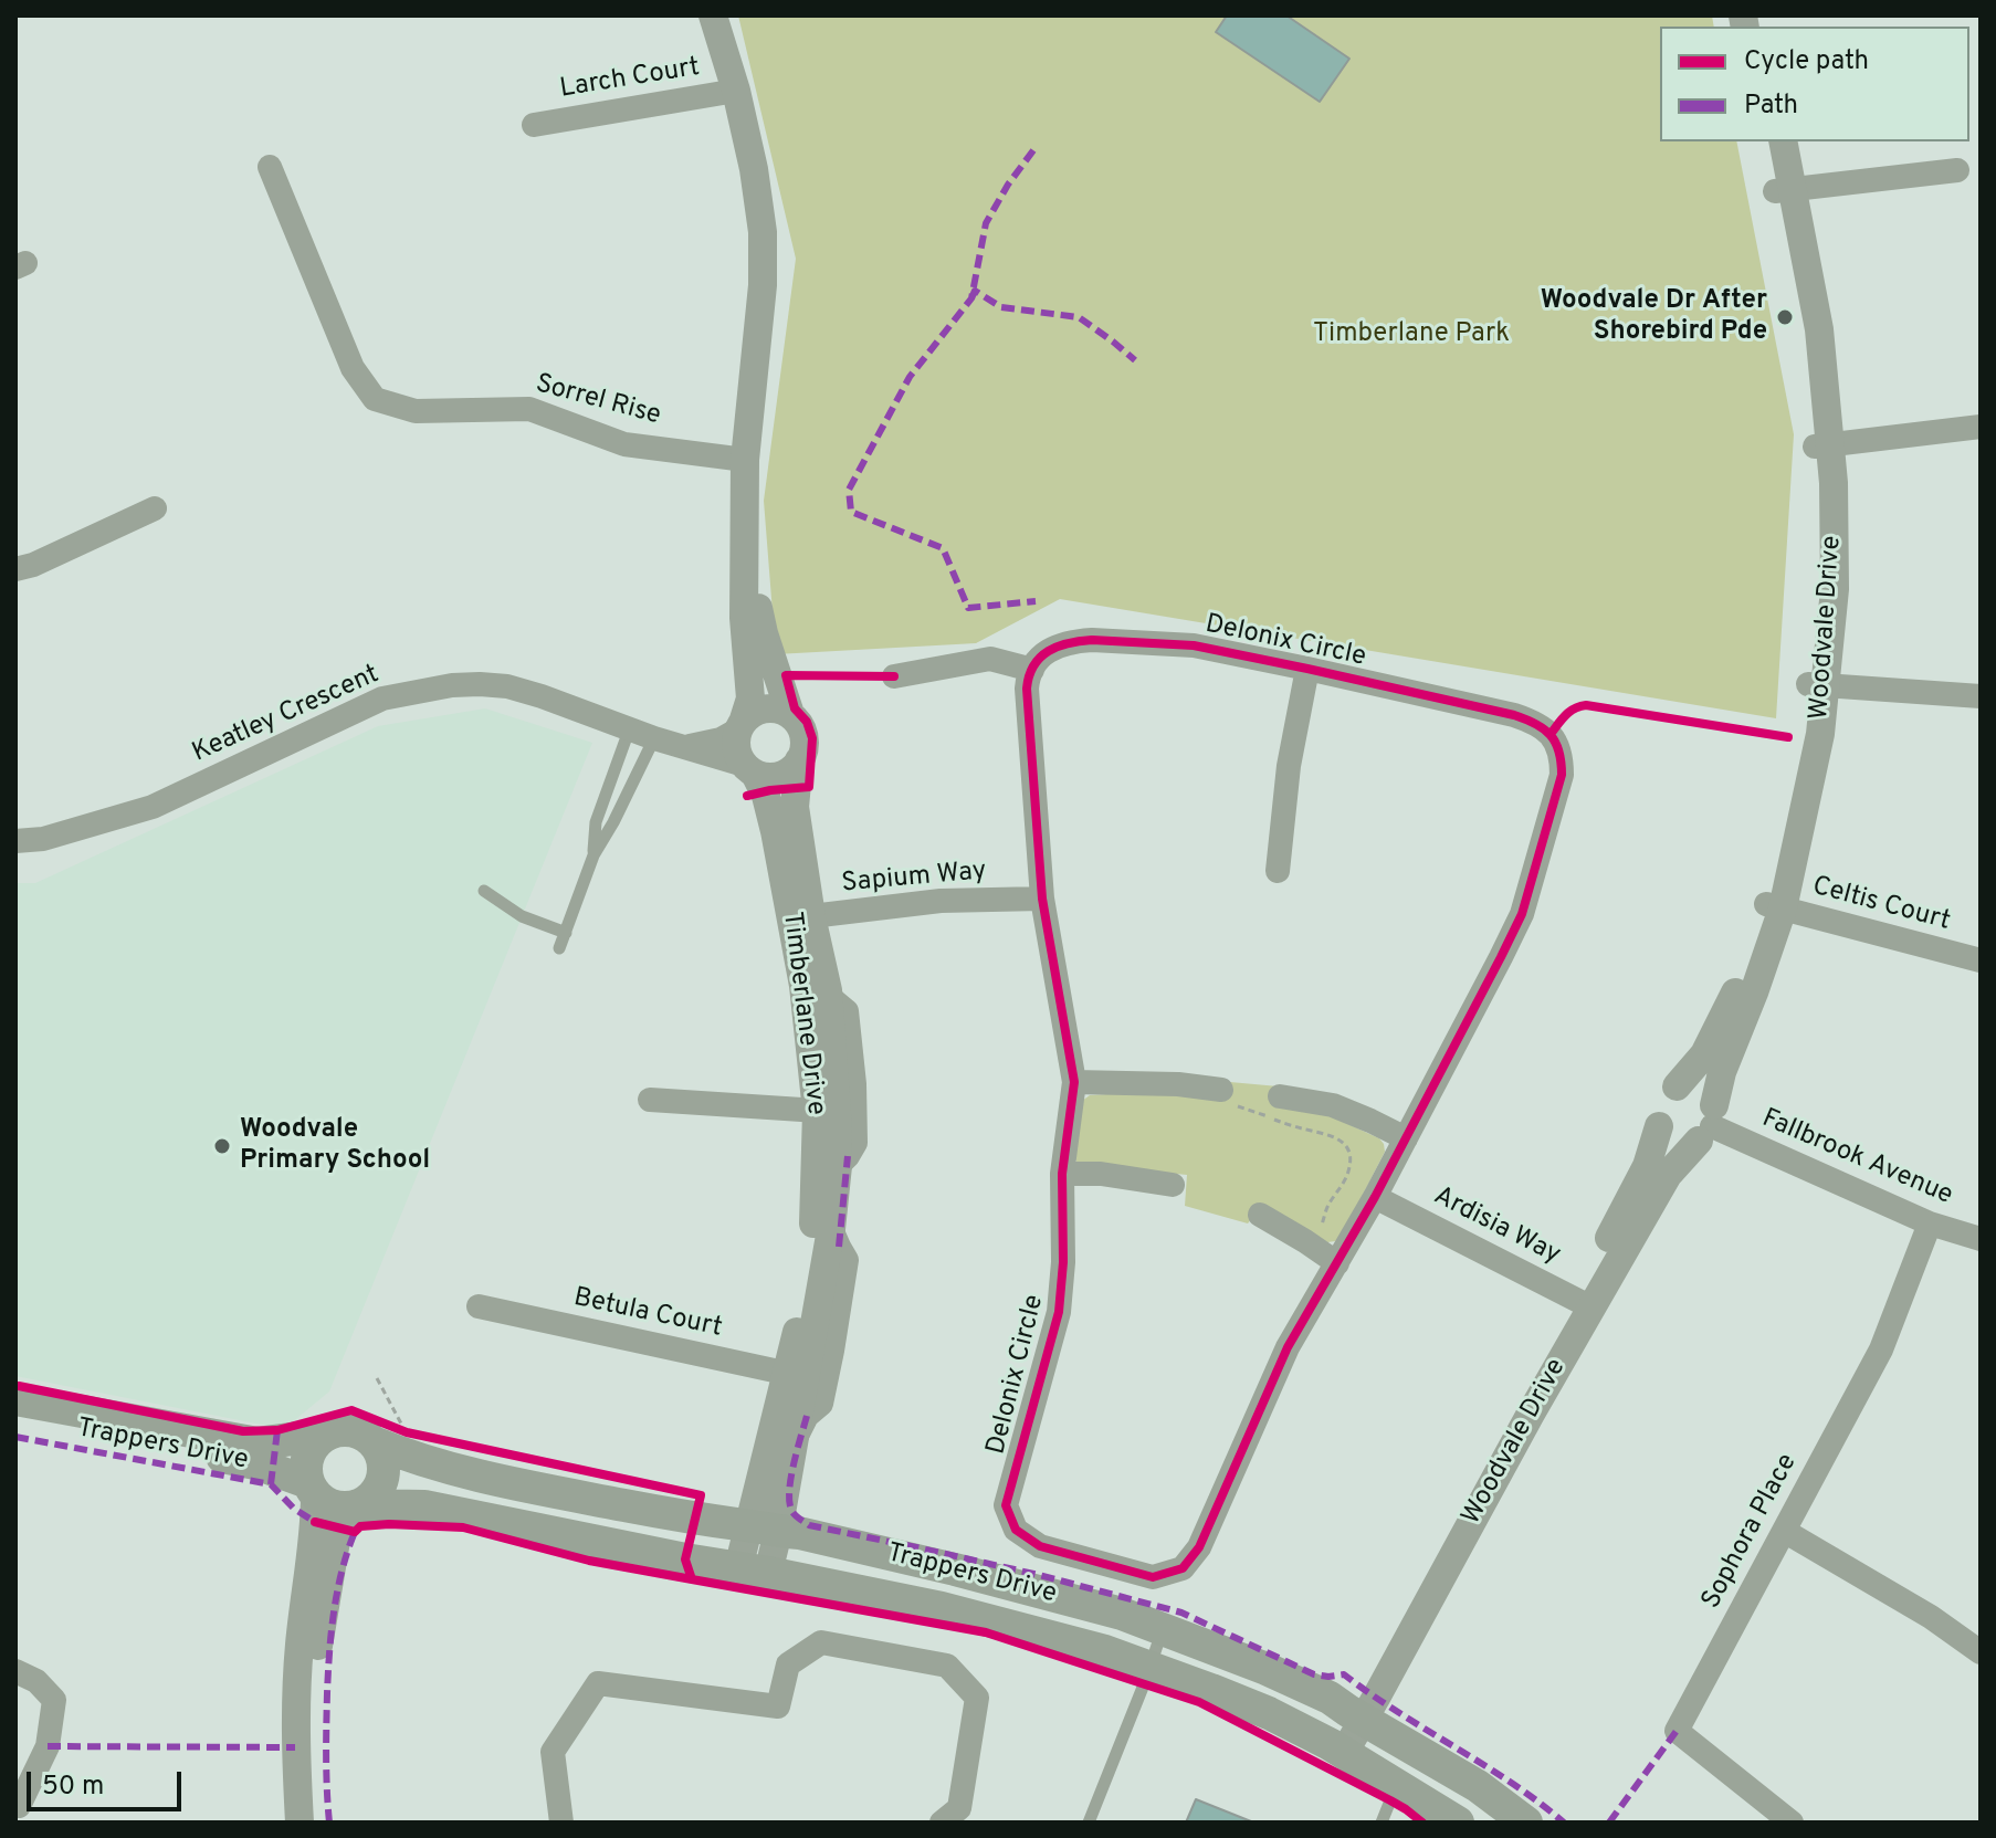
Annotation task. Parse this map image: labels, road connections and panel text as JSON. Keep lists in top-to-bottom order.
{
  "streets": {
    "main road": ["Trappers Drive"],
    "street": [
      "Larch Court",
      "Sorrel Rise",
      "Woodvale Drive",
      "Delonix Circle",
      "Keatley Crescent",
      "Sapium Way",
      "Celtis Court",
      "Timberlane Drive",
      "Fallbrook Avenue",
      "Ardisia Way",
      "Betula Court",
      "Sophora Place"
    ]
  },
  "crossings": [
    ["Woodvale Drive", "Celtis Court"],
    ["Woodvale Drive", "Fallbrook Avenue"],
    ["Woodvale Drive", "Ardisia Way"],
    ["Woodvale Drive", "Trappers Drive"],
    ["Delonix Circle", "Sapium Way"],
    ["Delonix Circle", "Ardisia Way"],
    ["Keatley Crescent", "Timberlane Drive"],
    ["Sapium Way", "Timberlane Drive"],
    ["Timberlane Drive", "Betula Court"],
    ["Timberlane Drive", "Trappers Drive"],
    ["Fallbrook Avenue", "Sophora Place"]
  ],
  "parks": ["Timberlane Park"],
  "places": ["Woodvale Dr After Shorebird Pde", "Woodvale Primary School"],
  "legend": ["Cycle path", "Path"],
  "scale_bar": "50 m"
}
